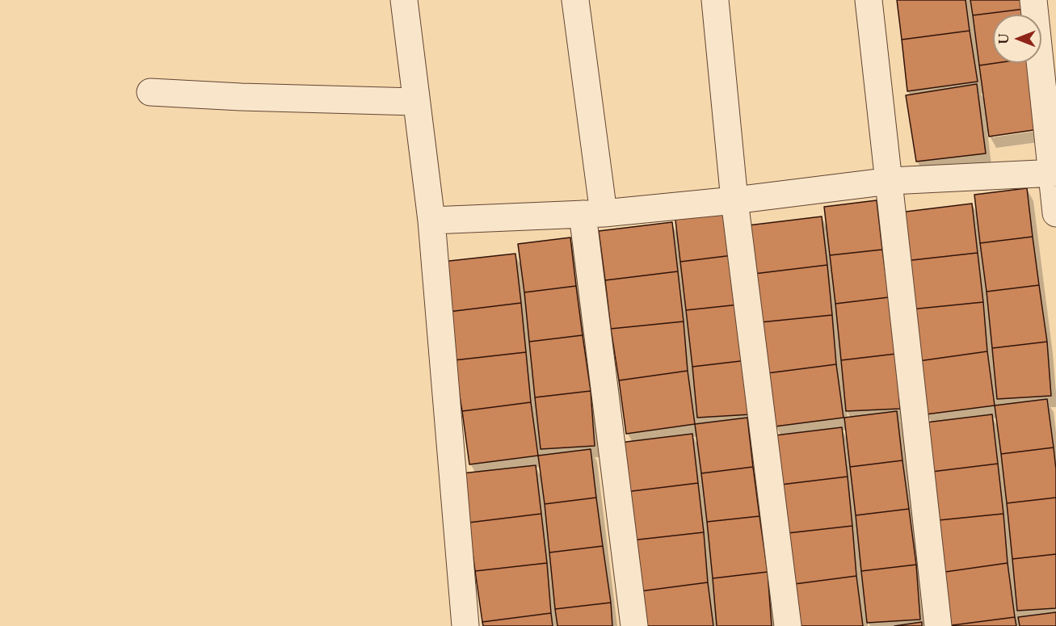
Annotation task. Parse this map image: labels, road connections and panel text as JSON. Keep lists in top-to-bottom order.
{
  "north": "left"
}
